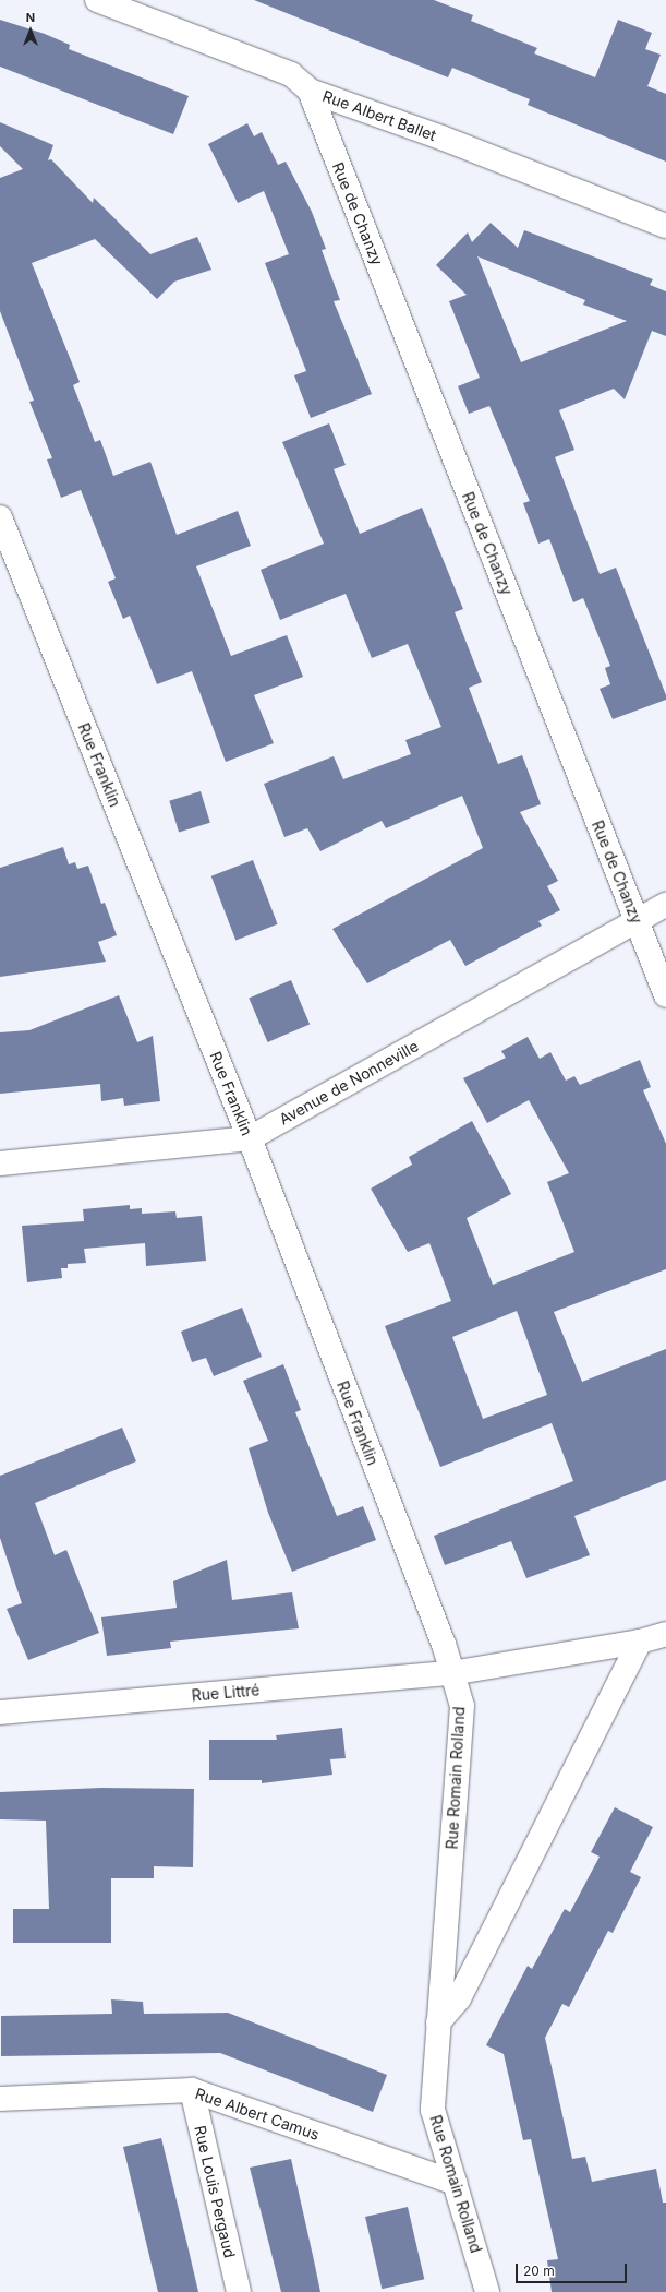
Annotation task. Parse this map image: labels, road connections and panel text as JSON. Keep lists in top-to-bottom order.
{
  "streets": {
    "street": [
      "Rue Albert Ballet",
      "Rue de Chanzy",
      "Rue Franklin",
      "Avenue de Nonneville",
      "Rue Littré",
      "Rue Romain Rolland",
      "Rue Albert Camus",
      "Rue Louis Pergaud"
    ]
  },
  "crossings": [
    ["Rue Albert Ballet", "Rue de Chanzy"],
    ["Rue de Chanzy", "Avenue de Nonneville"],
    ["Rue Franklin", "Avenue de Nonneville"],
    ["Rue Franklin", "Rue Littré"],
    ["Rue Franklin", "Rue Romain Rolland"],
    ["Rue Littré", "Rue Romain Rolland"],
    ["Rue Romain Rolland", "Rue Albert Camus"],
    ["Rue Albert Camus", "Rue Louis Pergaud"]
  ],
  "scale_bar": "20 m",
  "north": "top"
}
